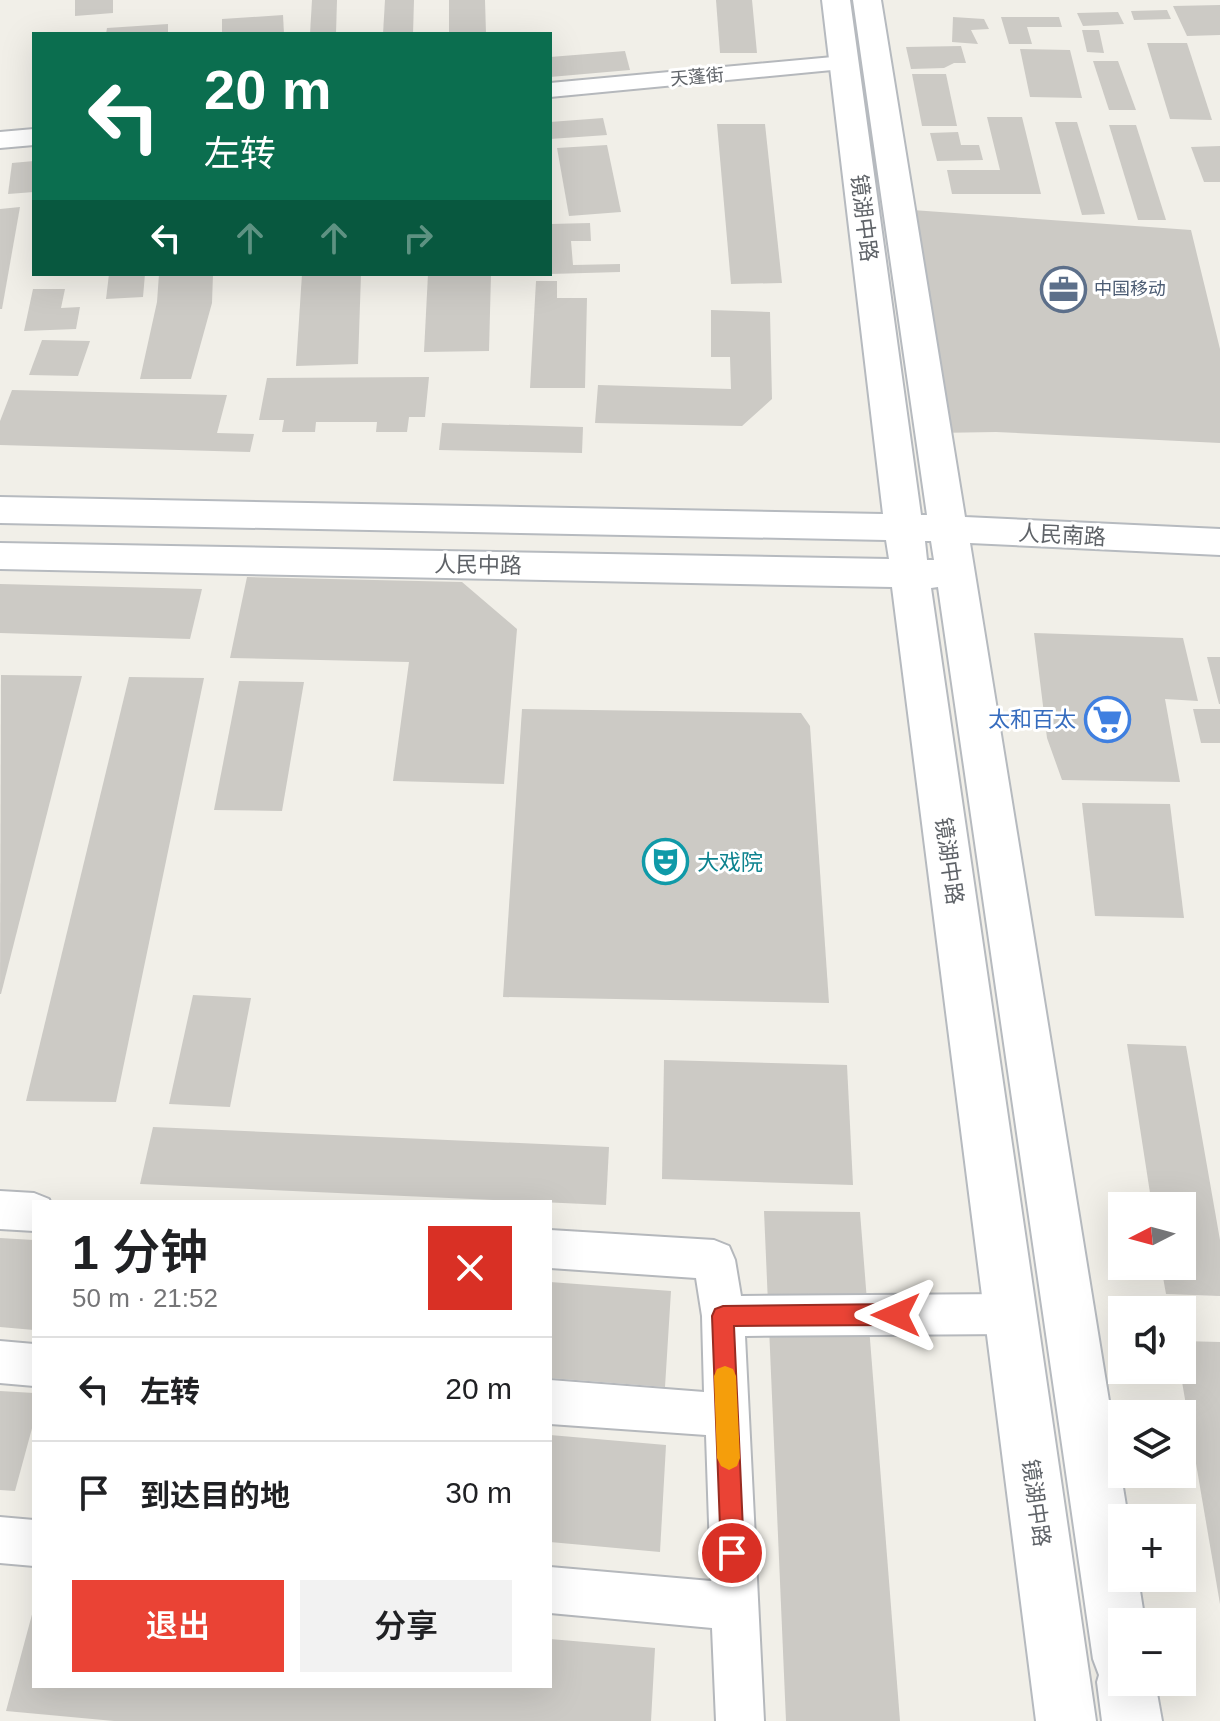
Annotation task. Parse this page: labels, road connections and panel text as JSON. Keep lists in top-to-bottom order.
{
  "streets": {
    "main road": ["镜湖中路", "人民南路", "人民中路"],
    "street": ["天蓬街"]
  },
  "crossings": [
    ["天蓬街", "镜湖中路"],
    ["镜湖中路", "人民南路"],
    ["镜湖中路", "人民中路"],
    ["人民南路", "人民中路"]
  ],
  "places": {
    "office": ["中国移动"],
    "supermarket": ["太和百太"],
    "theatre": ["大戏院"]
  },
  "north": "left",
  "page": {
    "turn": ["20 m", "左转"],
    "map_buttons": ["+", "−"],
    "heading": ["1 分钟", "50 m · 21:52"],
    "list": [
      {
        "name": "左转",
        "value": "20 m"
      },
      {
        "name": "到达目的地",
        "value": "30 m"
      }
    ],
    "buttons": ["退出", "分享"]
  }
}
